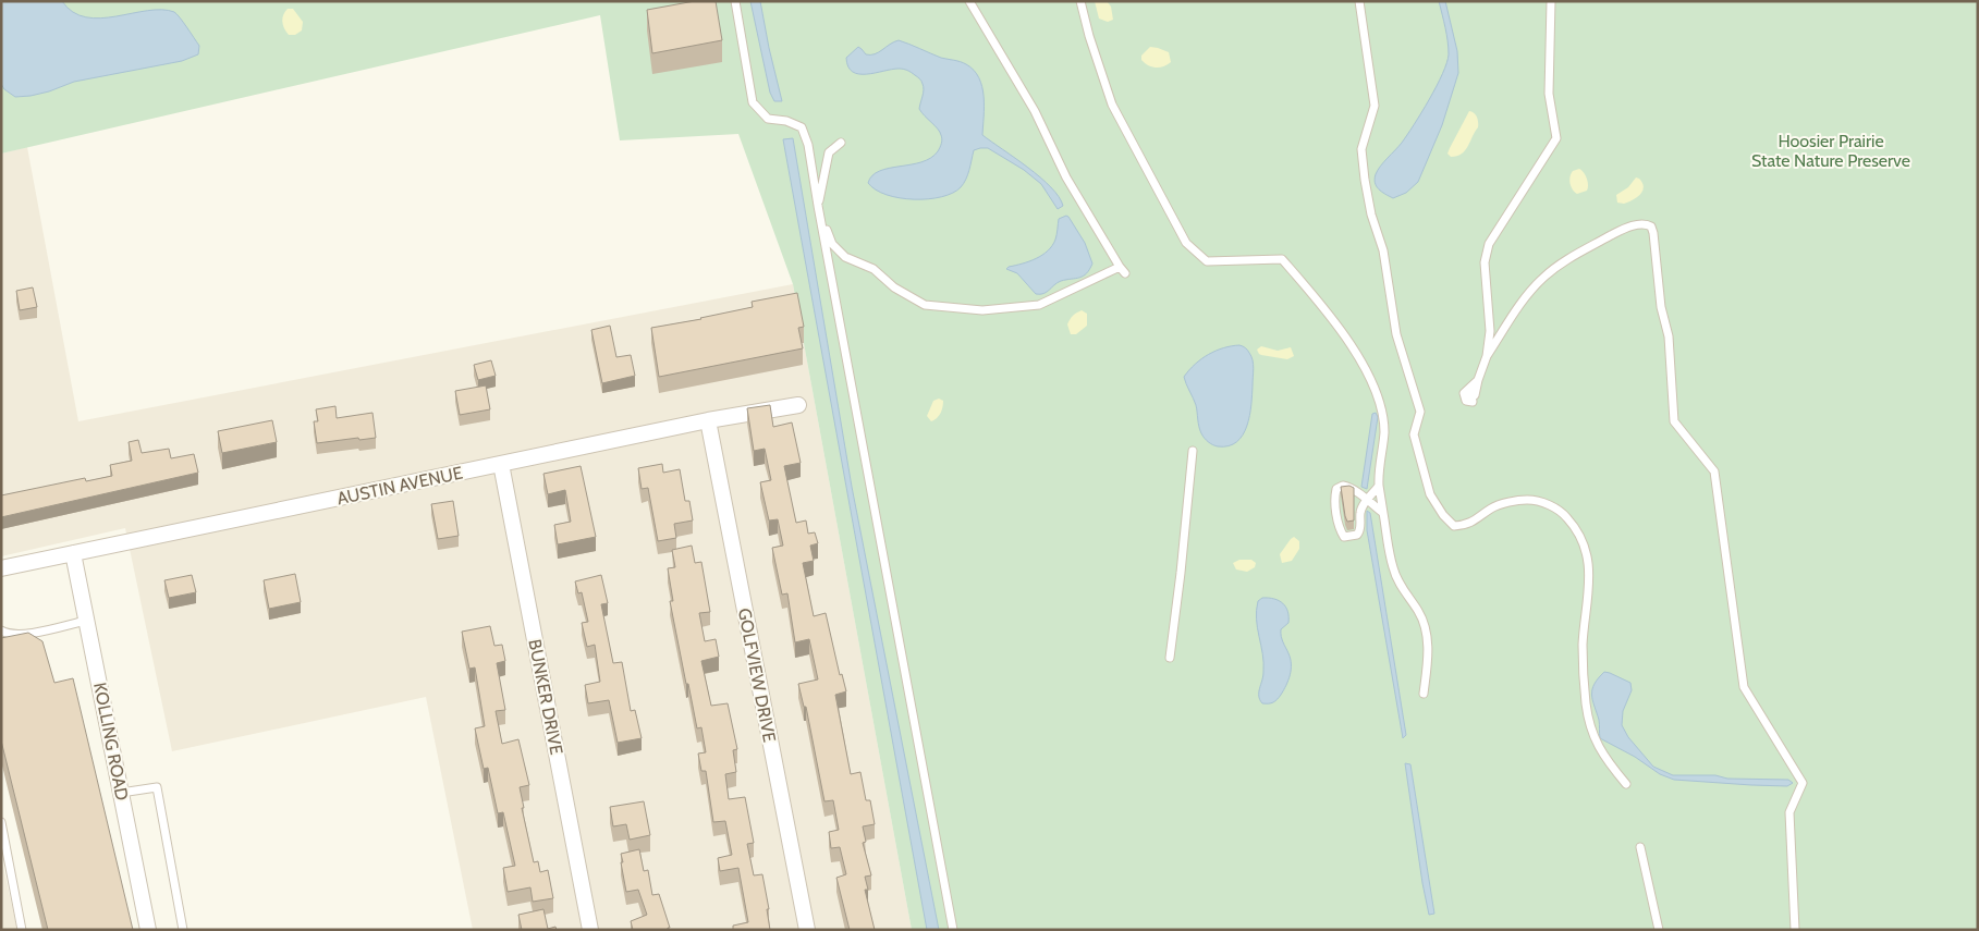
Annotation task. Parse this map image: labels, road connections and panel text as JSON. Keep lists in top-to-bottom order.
{
  "streets": {
    "street": [
      "AUSTIN AVENUE",
      "GOLFVIEW DRIVE",
      "BUNKER DRIVE",
      "KOLLING ROAD"
    ]
  },
  "crossings": [
    ["AUSTIN AVENUE", "GOLFVIEW DRIVE"],
    ["AUSTIN AVENUE", "BUNKER DRIVE"],
    ["AUSTIN AVENUE", "KOLLING ROAD"]
  ],
  "parks": ["Hoosier Prairie State Nature Preserve"]
}
